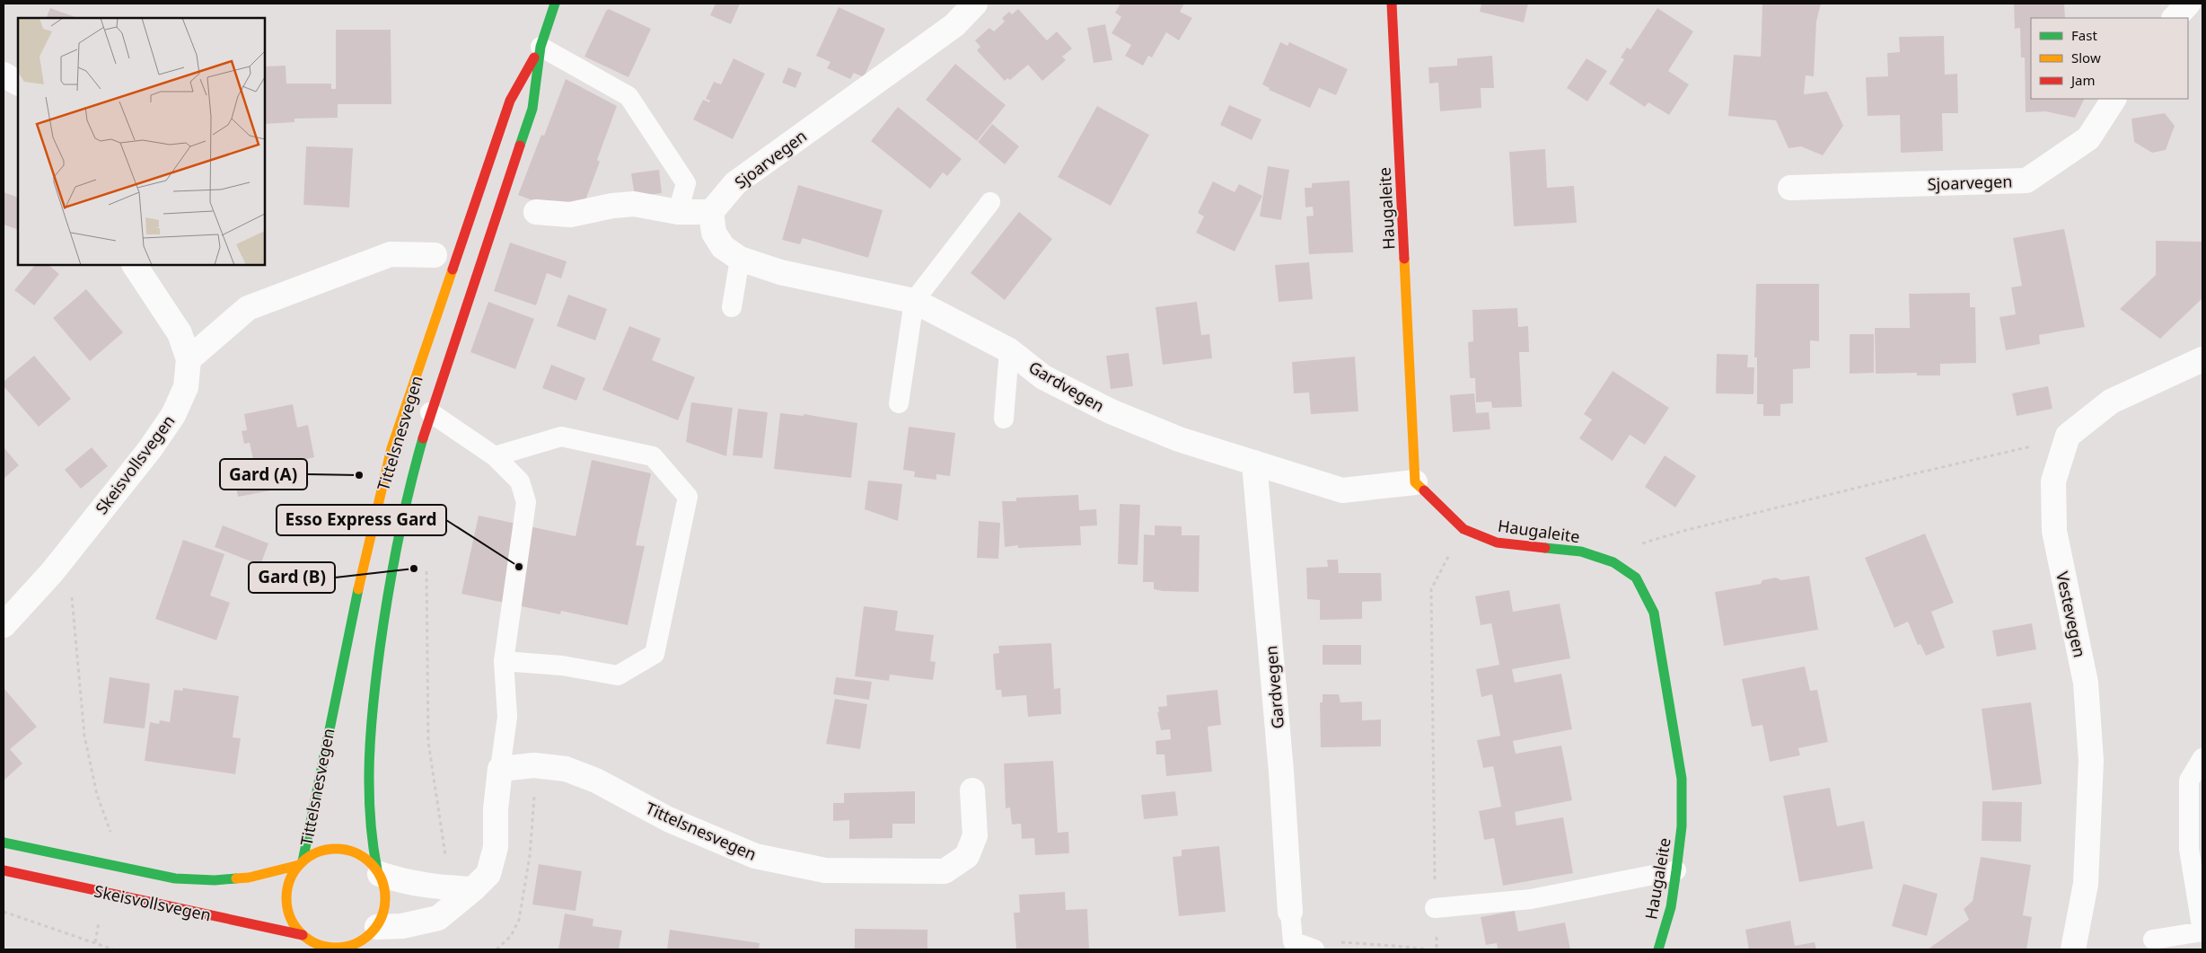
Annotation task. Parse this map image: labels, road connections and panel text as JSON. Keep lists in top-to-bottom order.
{
  "streets": {
    "main road": ["Haugaleite", "Tittelsnesvegen", "Skeisvollsvegen"],
    "street": ["Sjoarvegen", "Gardvegen", "Vestevegen"]
  },
  "crossings": [
    ["Sjoarvegen", "Gardvegen"],
    ["Haugaleite", "Gardvegen"],
    ["Tittelsnesvegen", "Skeisvollsvegen"]
  ],
  "places": ["Gard (A)", "Esso Express Gard", "Gard (B)"],
  "legend": ["Fast", "Slow", "Jam"]
}
